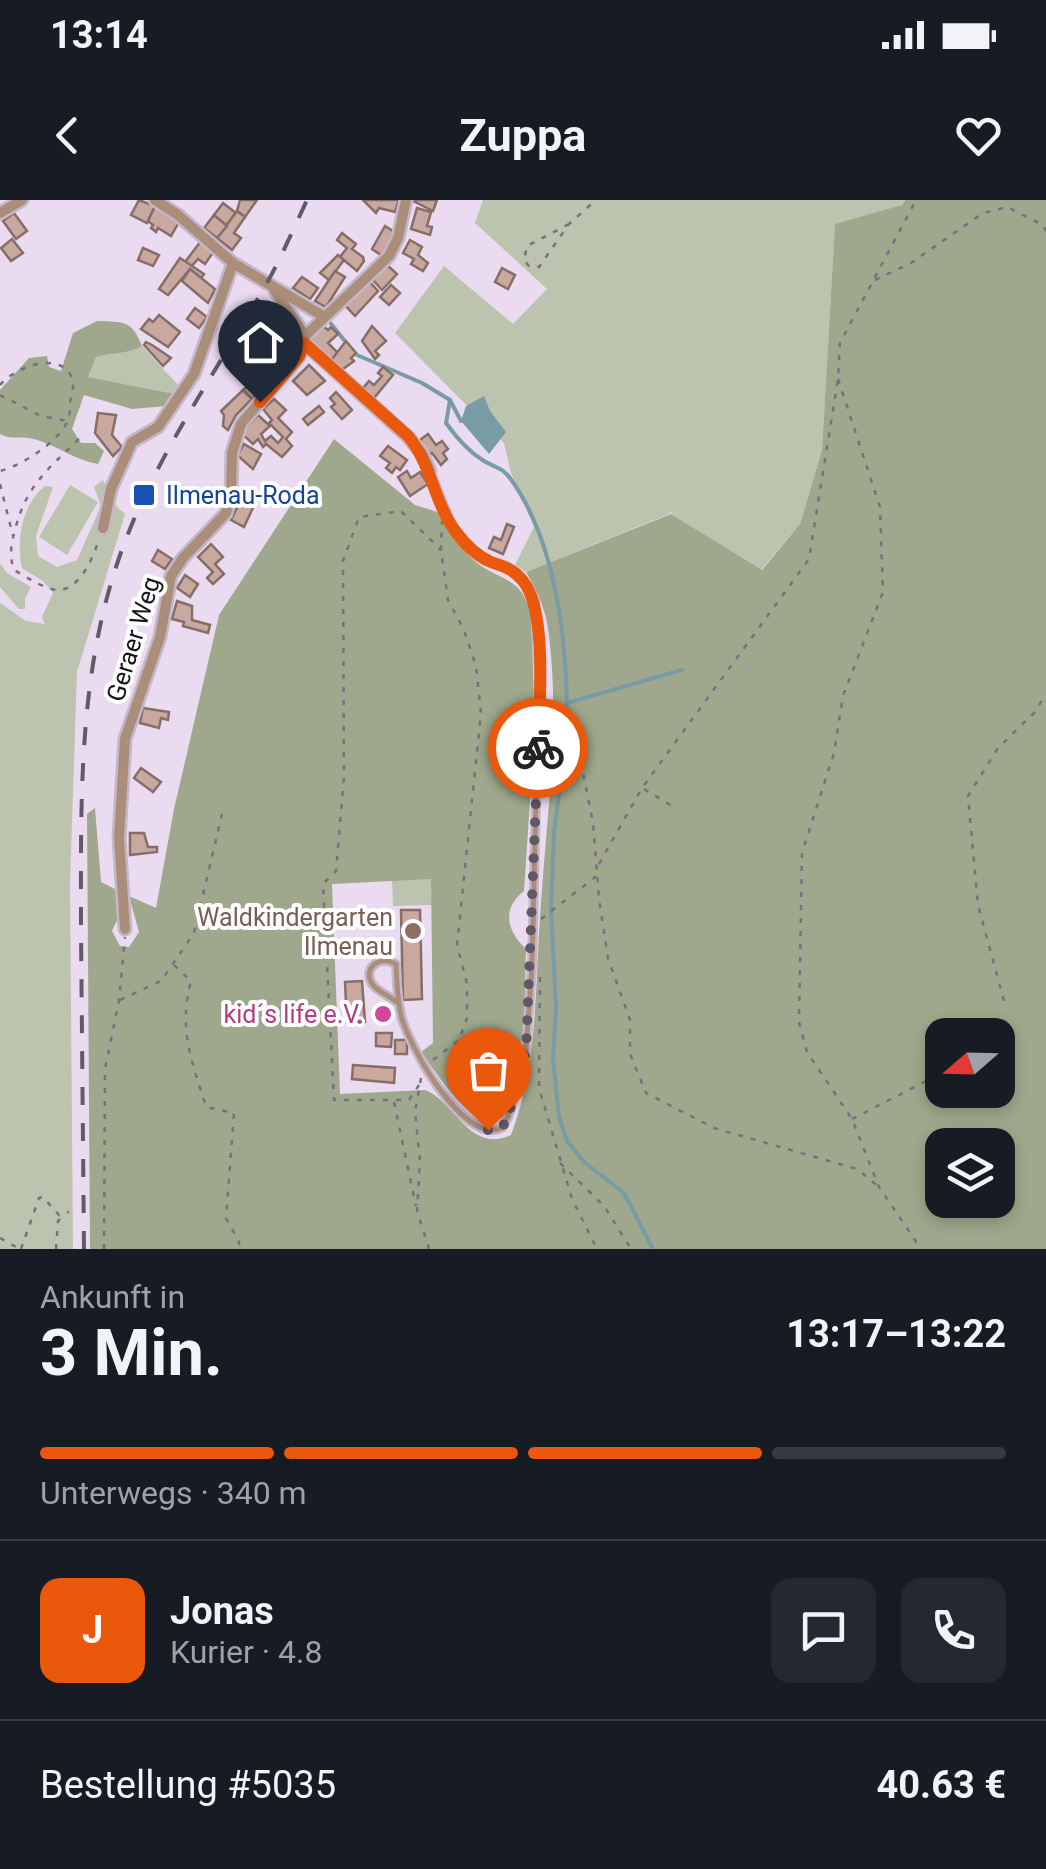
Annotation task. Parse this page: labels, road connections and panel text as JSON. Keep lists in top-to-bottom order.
{
  "streets": {
    "street": ["Geraer Weg"]
  },
  "places": {
    "transit": ["Ilmenau-Roda"],
    "other": ["Waldkindergarten Ilmenau", "kid´s life e.V."]
  },
  "north": "left",
  "page": {
    "status": "13:14",
    "header": "Zuppa",
    "heading": ["3 Min.", "Ankunft in", "13:17–13:22"],
    "panel": [
      "Jonas",
      "Kurier · 4.8",
      "Bestellung #5035",
      "40.63 €"
    ],
    "bar": "Unterwegs · 340 m",
    "round": "J"
  }
}
